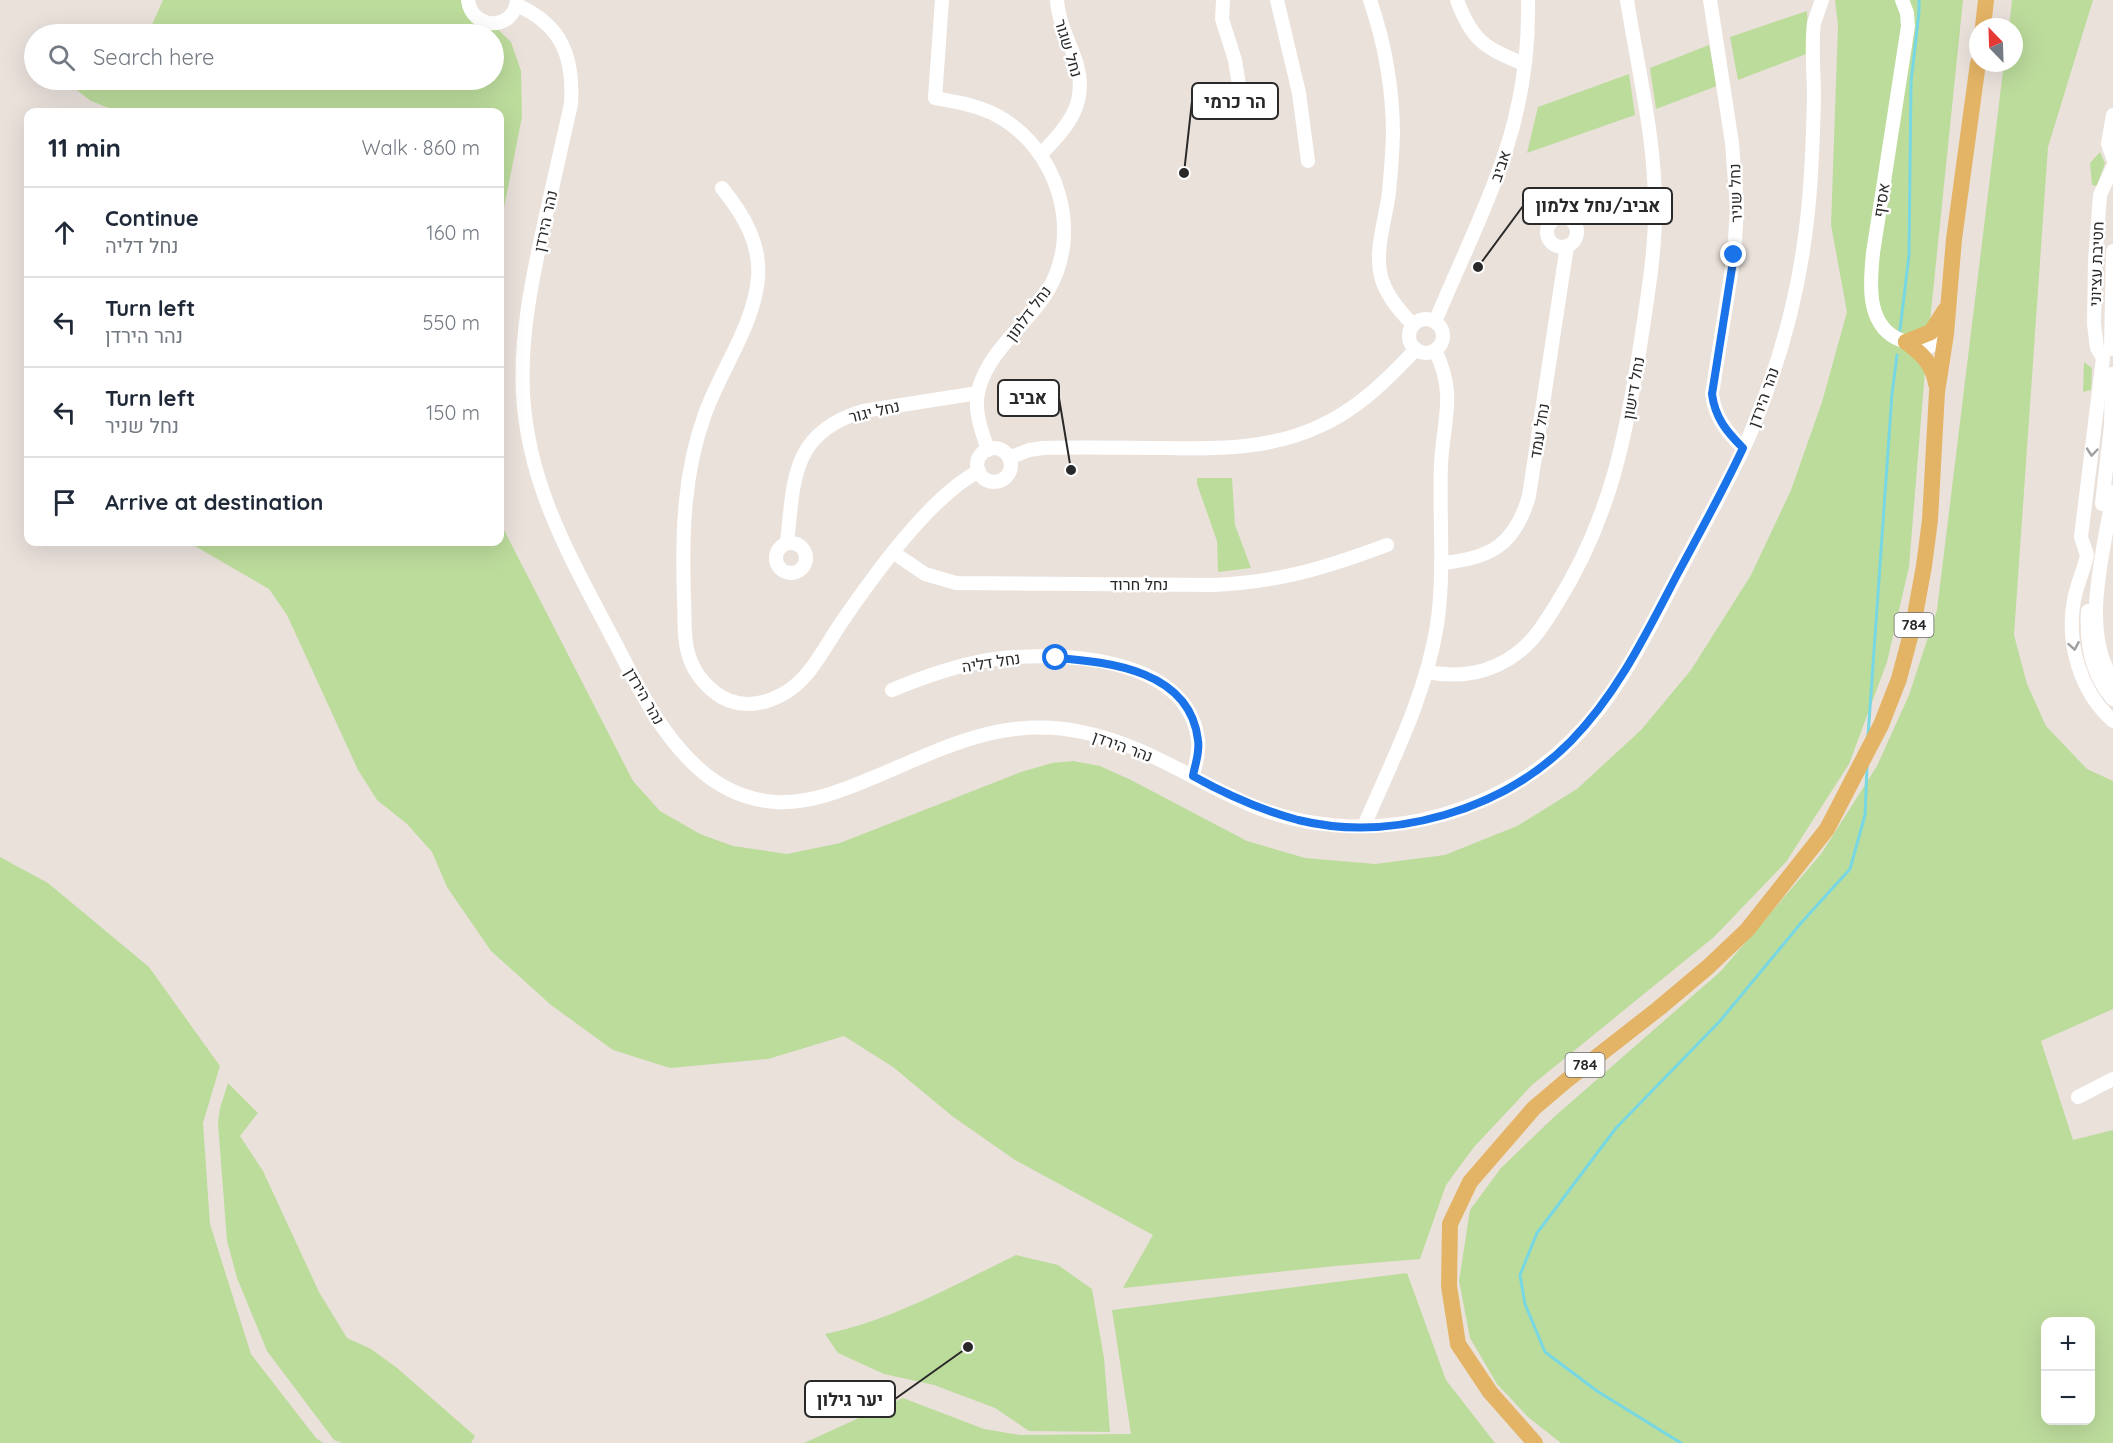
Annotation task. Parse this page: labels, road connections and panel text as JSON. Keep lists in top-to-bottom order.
{
  "streets": {
    "main road": ["784"],
    "street": [
      "נחל שגור",
      "אביב",
      "נחל שניר",
      "אסיף",
      "נהר הירדן",
      "חטיבת עציוני",
      "נחל דלתון",
      "נחל דישון",
      "נחל יגור",
      "נחל עמד",
      "נחל חרוד",
      "נחל דליה"
    ]
  },
  "crossings": [
    ["נחל שגור", "נחל דלתון"],
    ["נחל שניר", "נהר הירדן"],
    ["נהר הירדן", "נחל דליה"],
    ["נחל דלתון", "נחל יגור"]
  ],
  "places": [
    "הר כרמי",
    "אביב/נחל צלמון",
    "אביב",
    "יער גילון"
  ],
  "north": "top left",
  "page": {
    "search": "Search here",
    "heading": ["11 min", "Walk · 860 m"],
    "list": [
      ["Continue", "נחל דליה", "160 m"],
      ["Turn left", "נהר הירדן", "550 m"],
      ["Turn left", "נחל שניר", "150 m"],
      "Arrive at destination"
    ],
    "map_buttons": ["+", "−"]
  }
}
